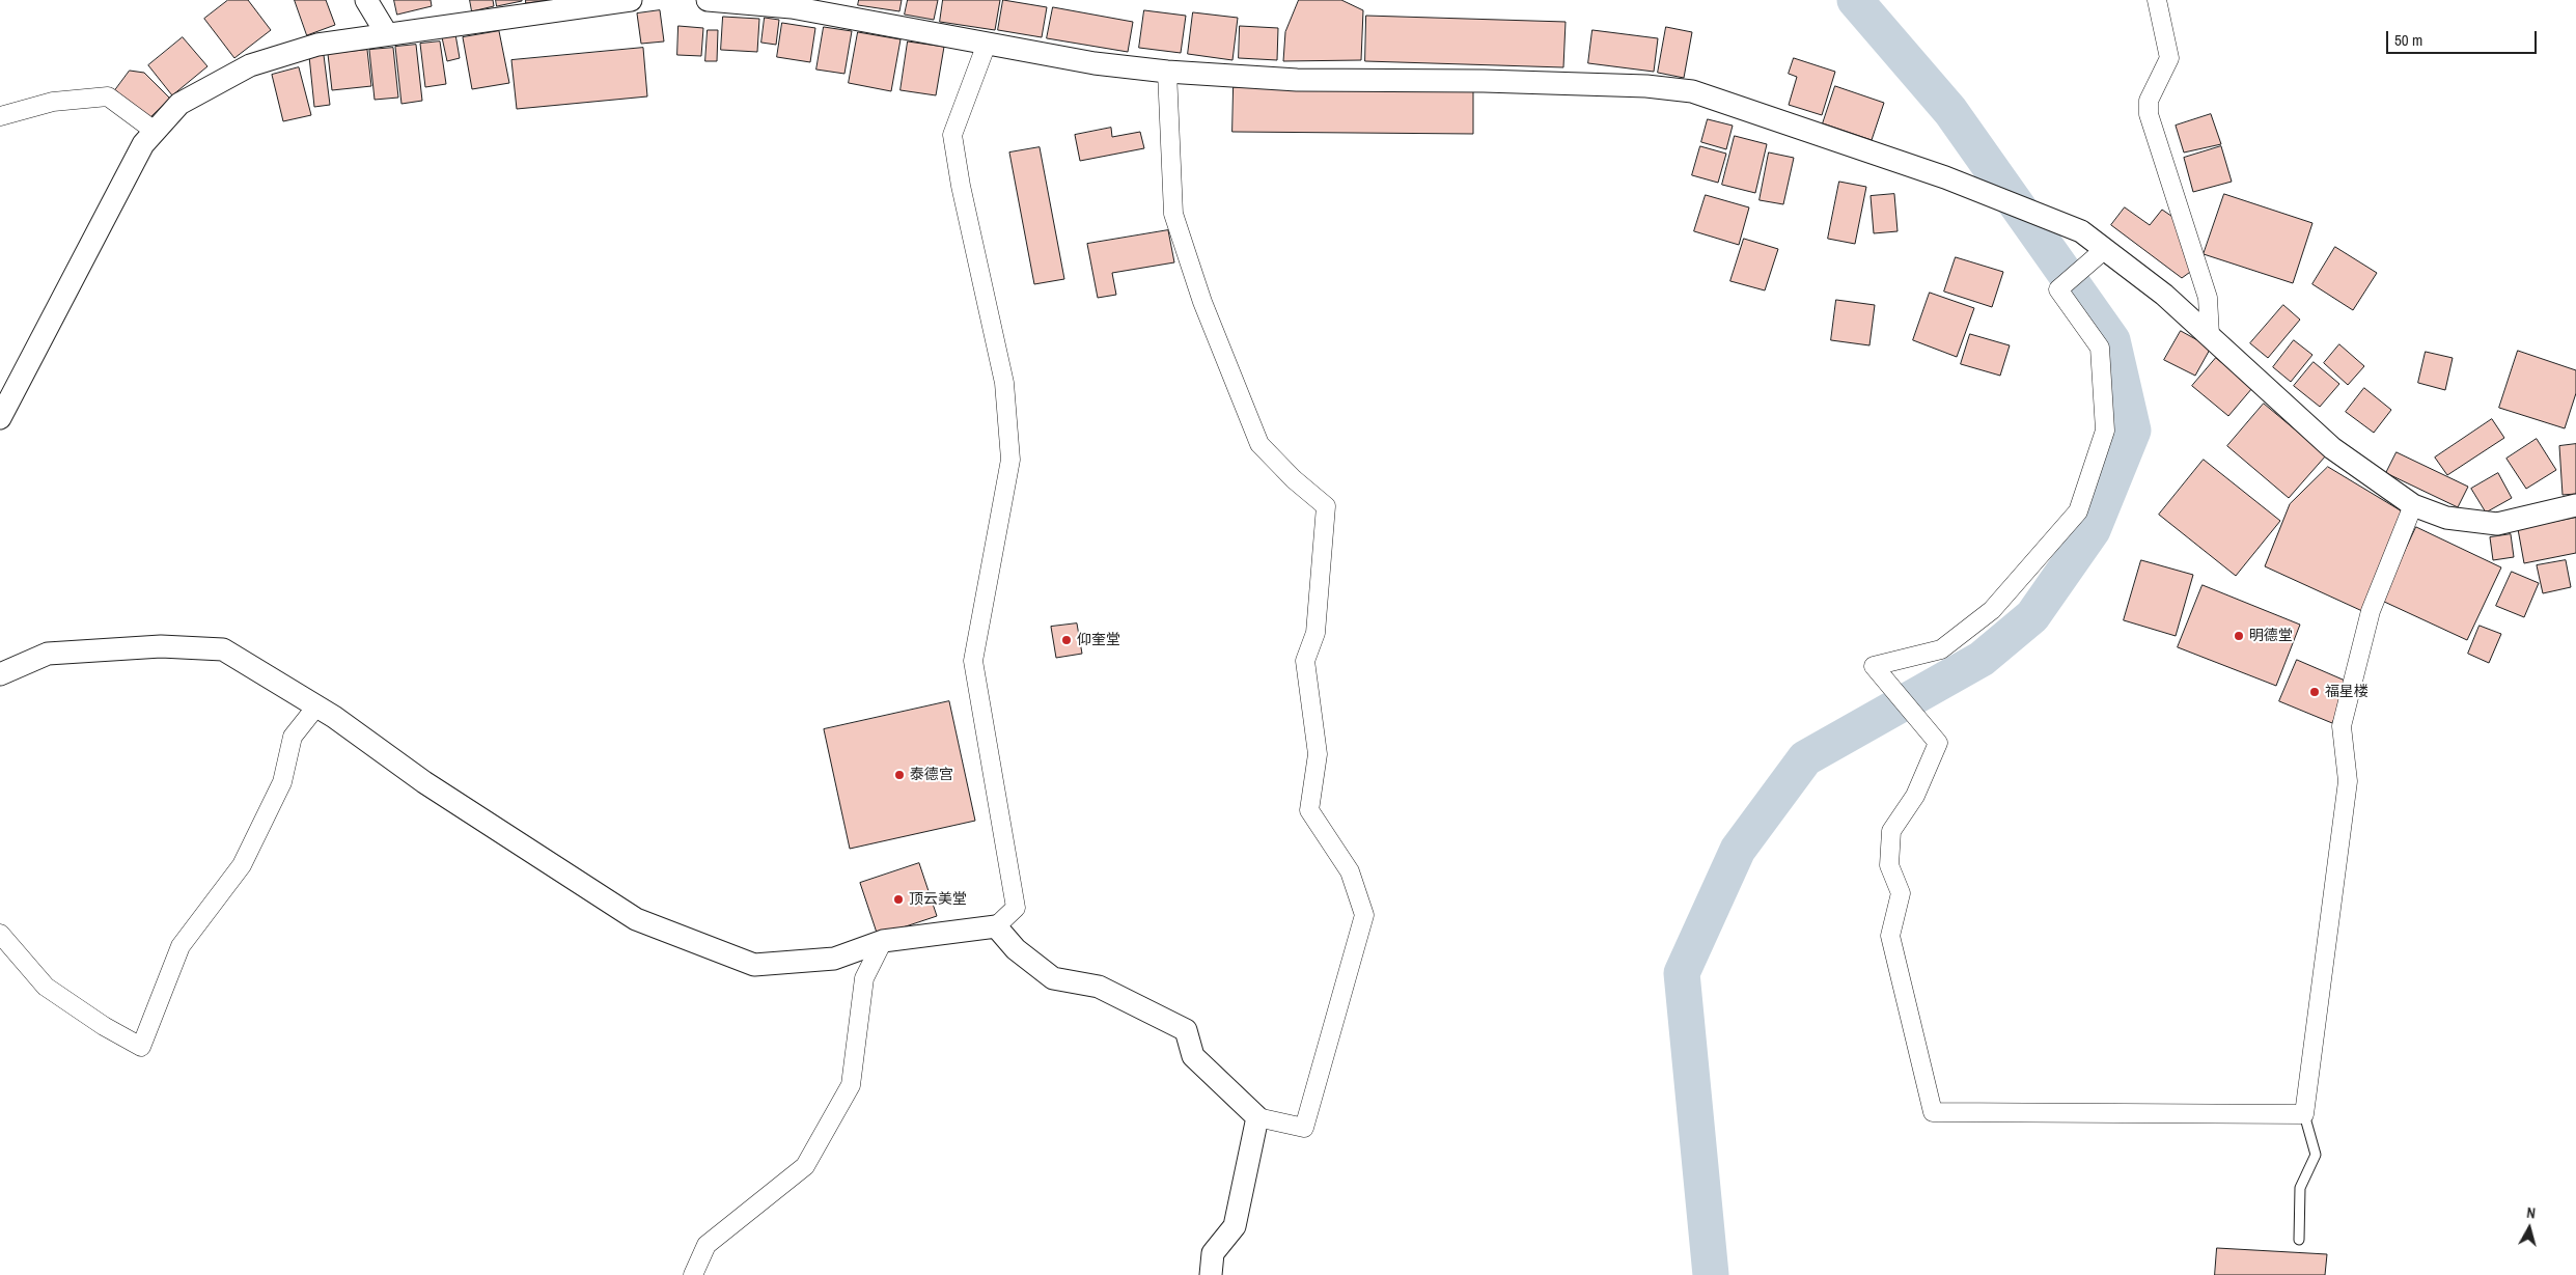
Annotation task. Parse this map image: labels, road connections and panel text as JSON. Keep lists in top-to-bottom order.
{
  "places": [
    "明德堂",
    "仰奎堂",
    "福星楼",
    "泰德宫",
    "顶云美堂"
  ],
  "scale_bar": "50 m",
  "north": "top"
}
